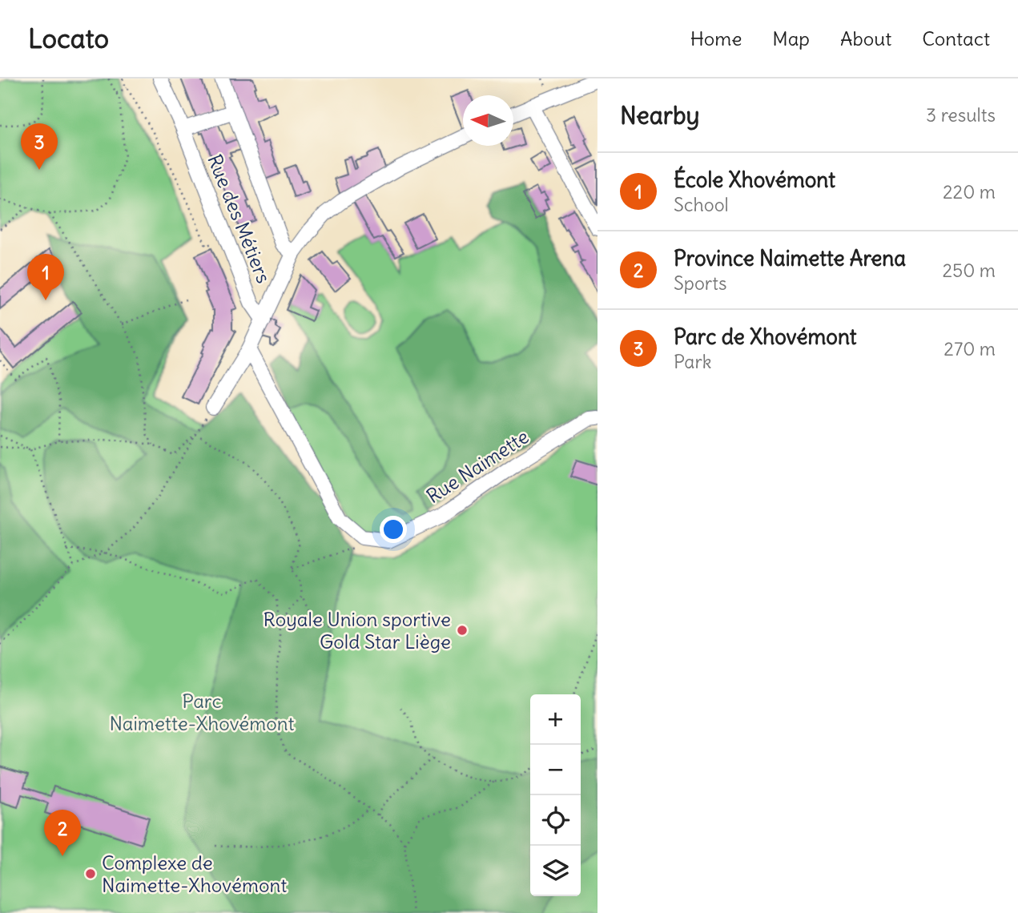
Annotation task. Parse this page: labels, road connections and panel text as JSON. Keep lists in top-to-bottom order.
{
  "streets": {
    "street": ["Rue des Métiers", "Rue Naimette"]
  },
  "parks": ["Parc Naimette-Xhovémont"],
  "places": ["Royale Union sportive Gold Star Liège", "Complexe de Naimette-Xhovémont"],
  "north": "left",
  "page": {
    "header": "Locato",
    "nav": [
      "Home",
      "Map",
      "About",
      "Contact"
    ],
    "heading": ["Nearby", "3 results"],
    "pins": ["3", "1", "2"],
    "list": [
      {
        "mark": "1",
        "name": "École Xhovémont",
        "note": "School",
        "value": "220 m"
      },
      {
        "mark": "2",
        "name": "Province Naimette Arena",
        "note": "Sports",
        "value": "250 m"
      },
      {
        "mark": "3",
        "name": "Parc de Xhovémont",
        "note": "Park",
        "value": "270 m"
      }
    ],
    "map_buttons": ["+", "−"]
  }
}
